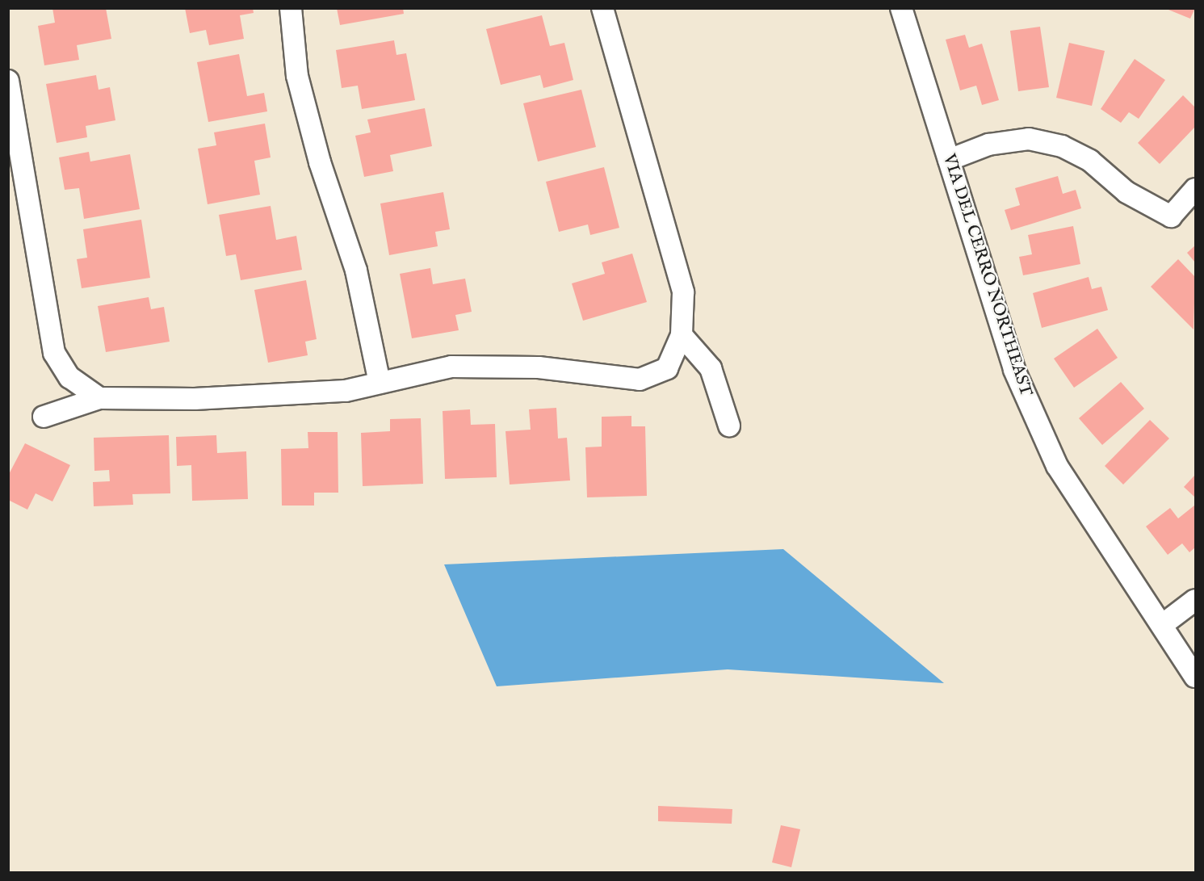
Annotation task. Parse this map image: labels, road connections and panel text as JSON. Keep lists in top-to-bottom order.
{
  "streets": {
    "street": ["VIA DEL CERRO NORTHEAST"]
  }
}
